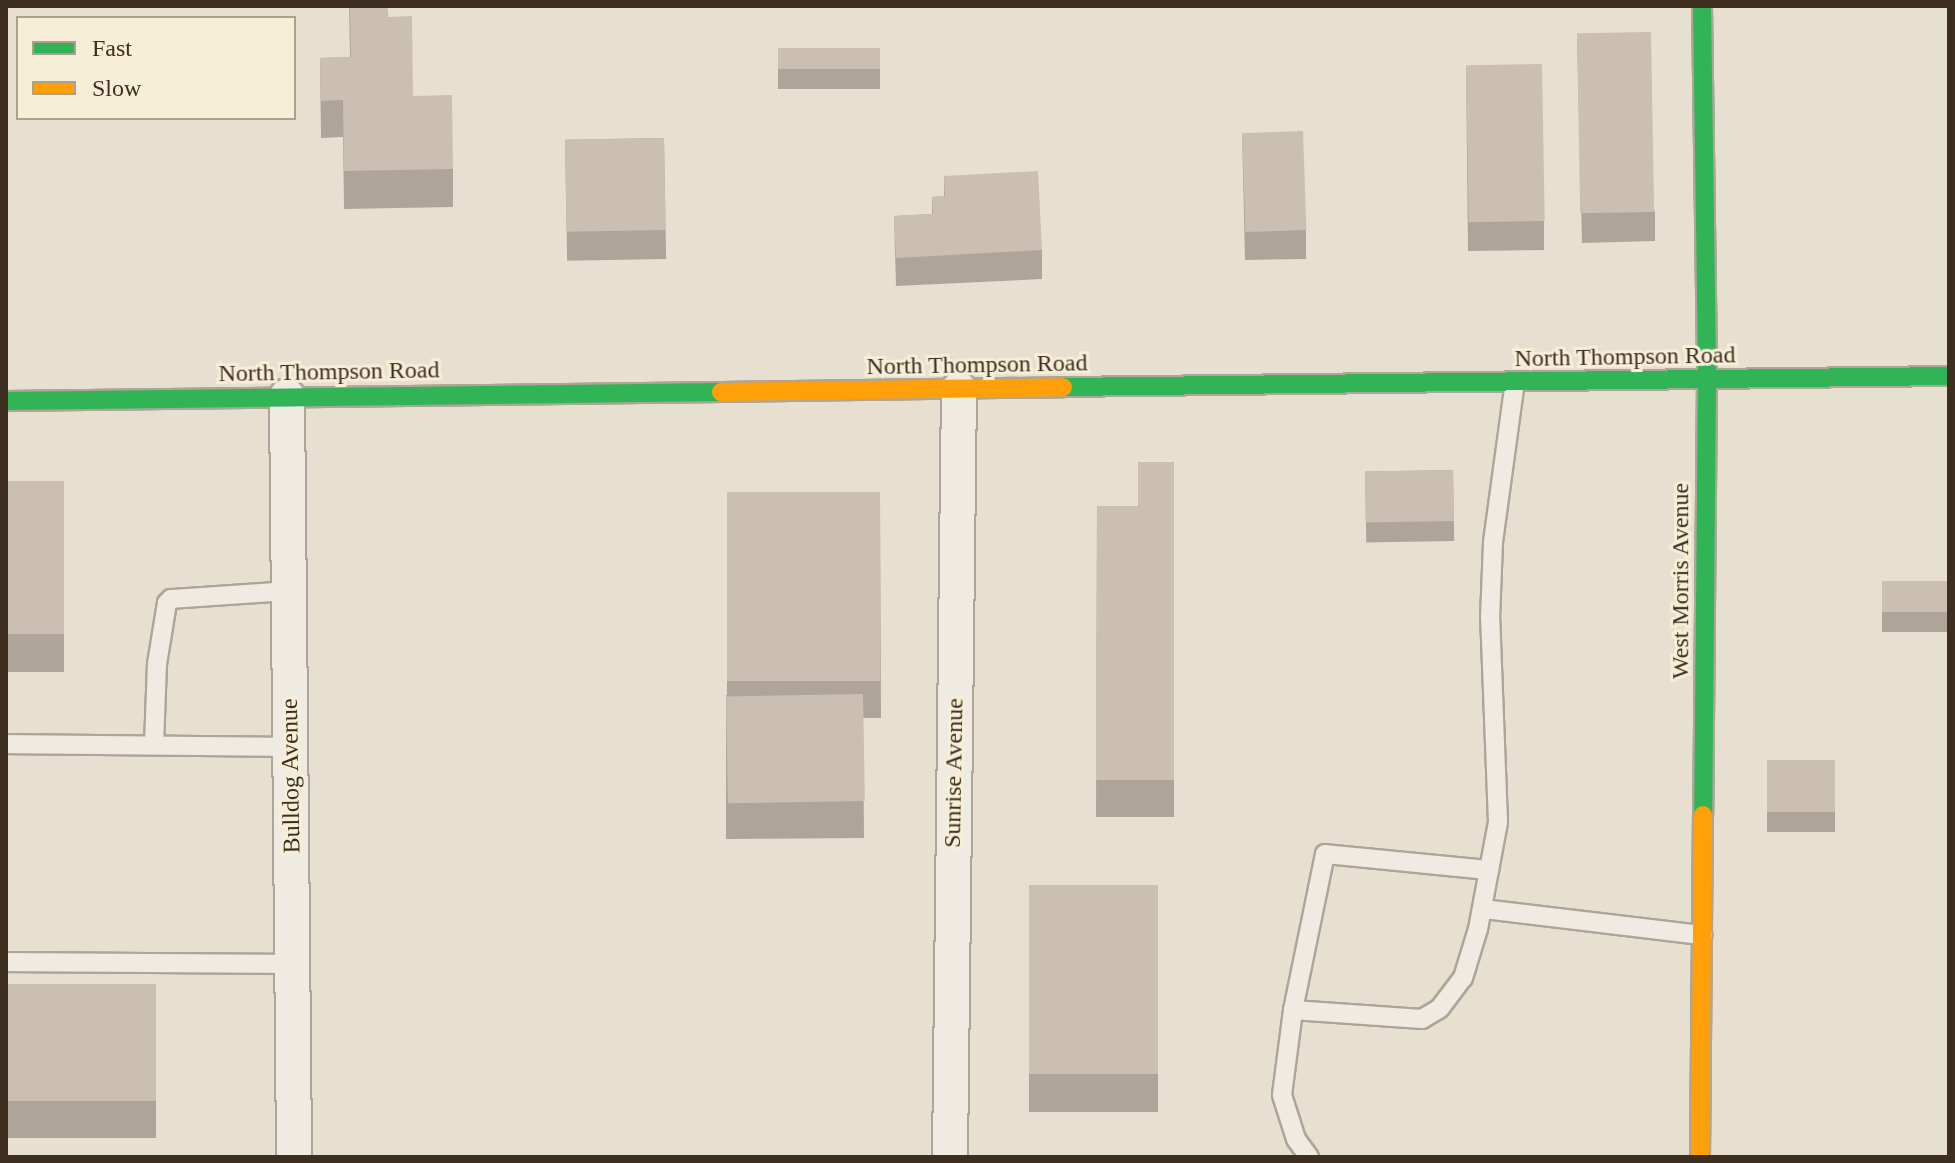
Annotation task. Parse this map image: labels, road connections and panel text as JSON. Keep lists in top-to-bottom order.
{
  "streets": {
    "main road": ["North Thompson Road", "West Morris Avenue"],
    "street": ["Sunrise Avenue", "Bulldog Avenue"]
  },
  "crossings": [
    ["North Thompson Road", "West Morris Avenue"],
    ["North Thompson Road", "Sunrise Avenue"],
    ["North Thompson Road", "Bulldog Avenue"]
  ],
  "legend": ["Fast", "Slow"]
}
